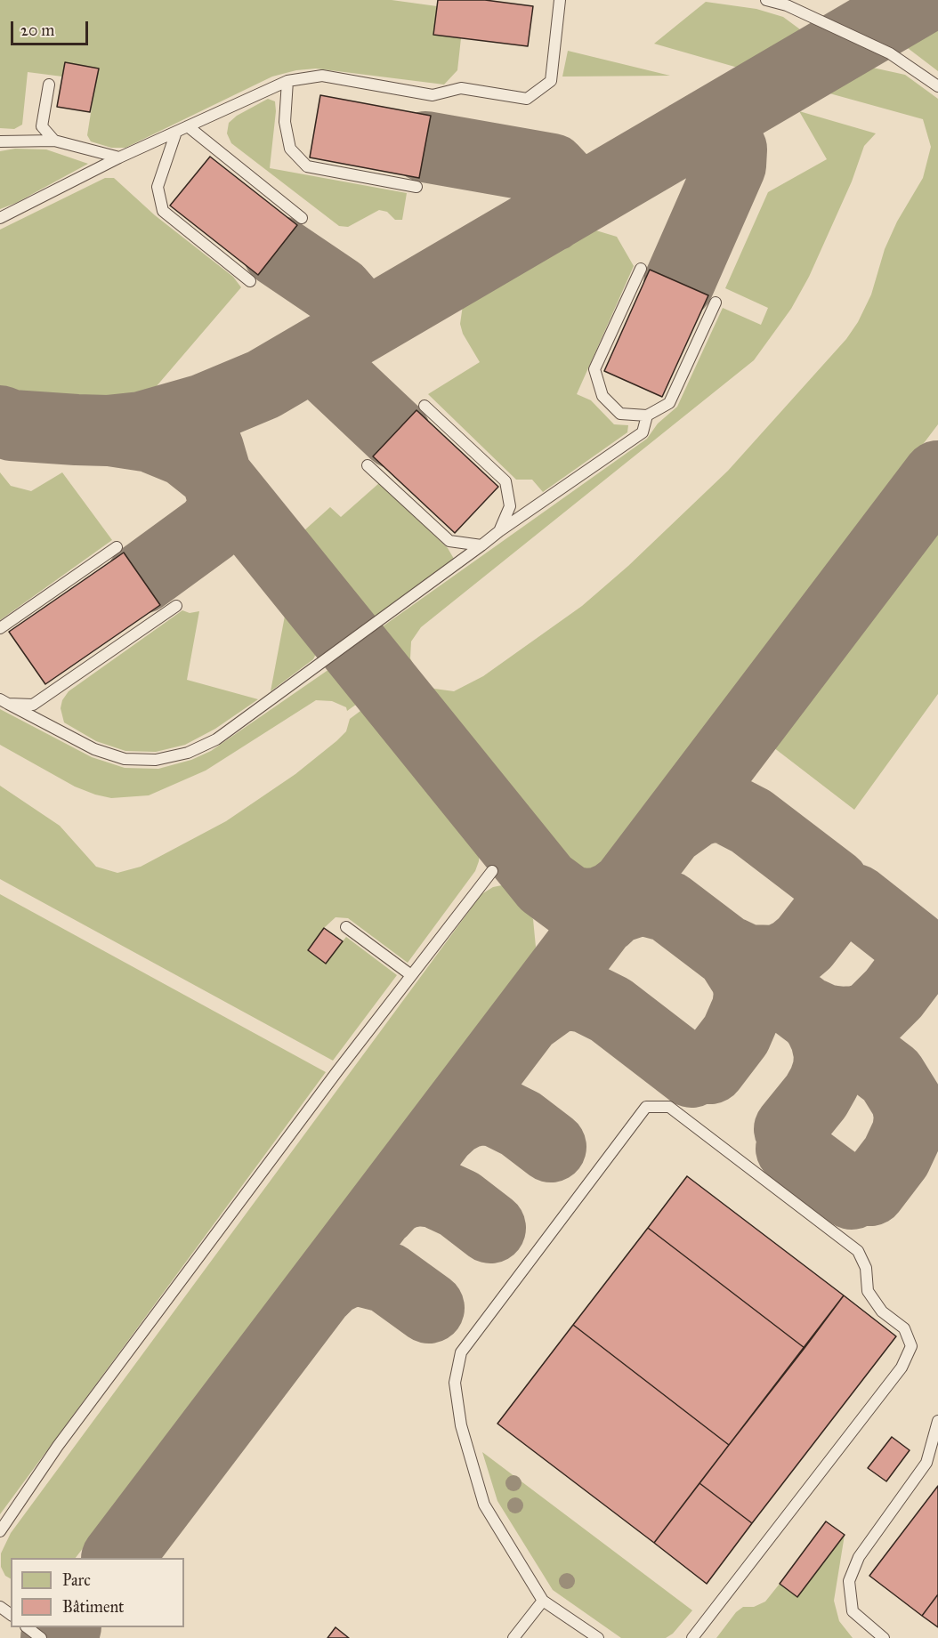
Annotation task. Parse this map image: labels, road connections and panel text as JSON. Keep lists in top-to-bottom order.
{
  "legend": ["Parc", "Bâtiment"],
  "scale_bar": "20 m"
}
